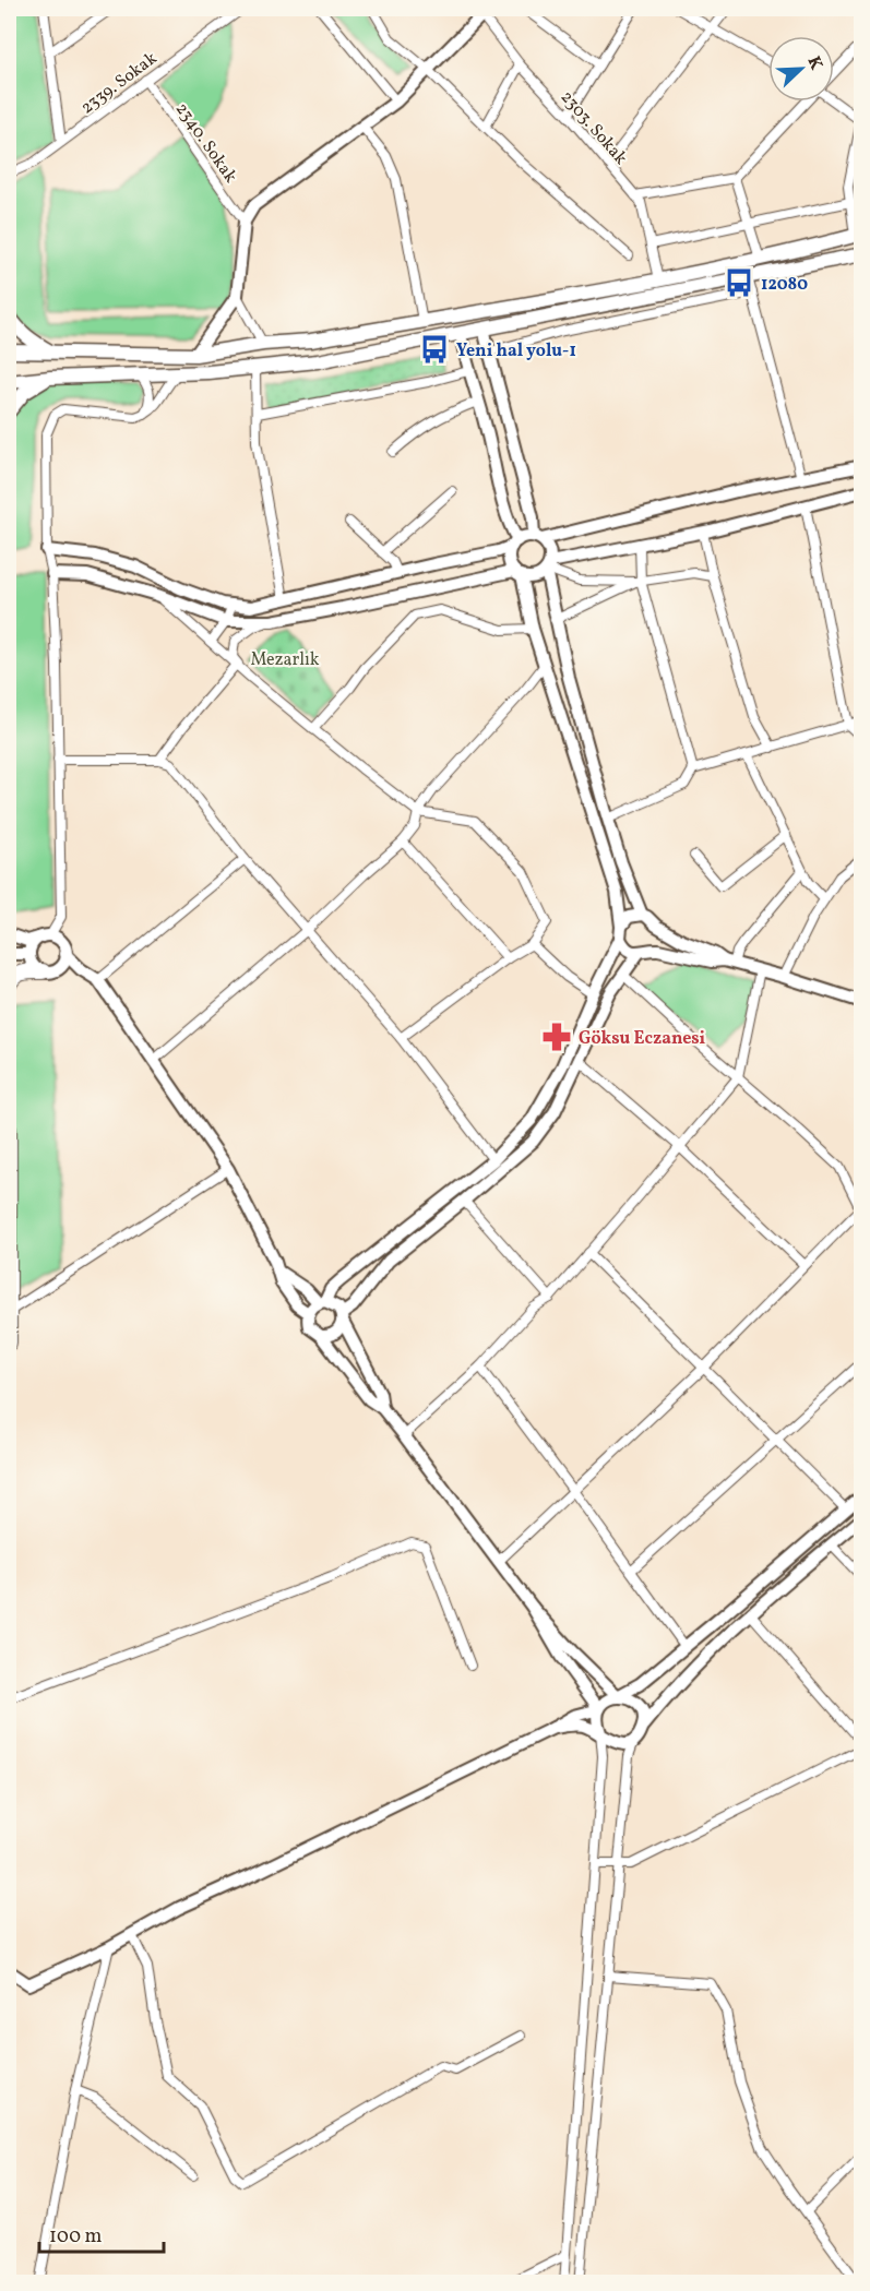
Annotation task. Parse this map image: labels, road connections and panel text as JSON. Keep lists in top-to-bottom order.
{
  "streets": {
    "street": ["2339. Sokak", "2303. Sokak", "2340. Sokak"]
  },
  "crossings": [
    ["2339. Sokak", "2340. Sokak"]
  ],
  "parks": ["Mezarlık"],
  "places": {
    "bus stop": ["12080", "Yeni hal yolu-1"],
    "pharmacy": ["Göksu Eczanesi"]
  },
  "scale_bar": "100 m",
  "north": "top right"
}
